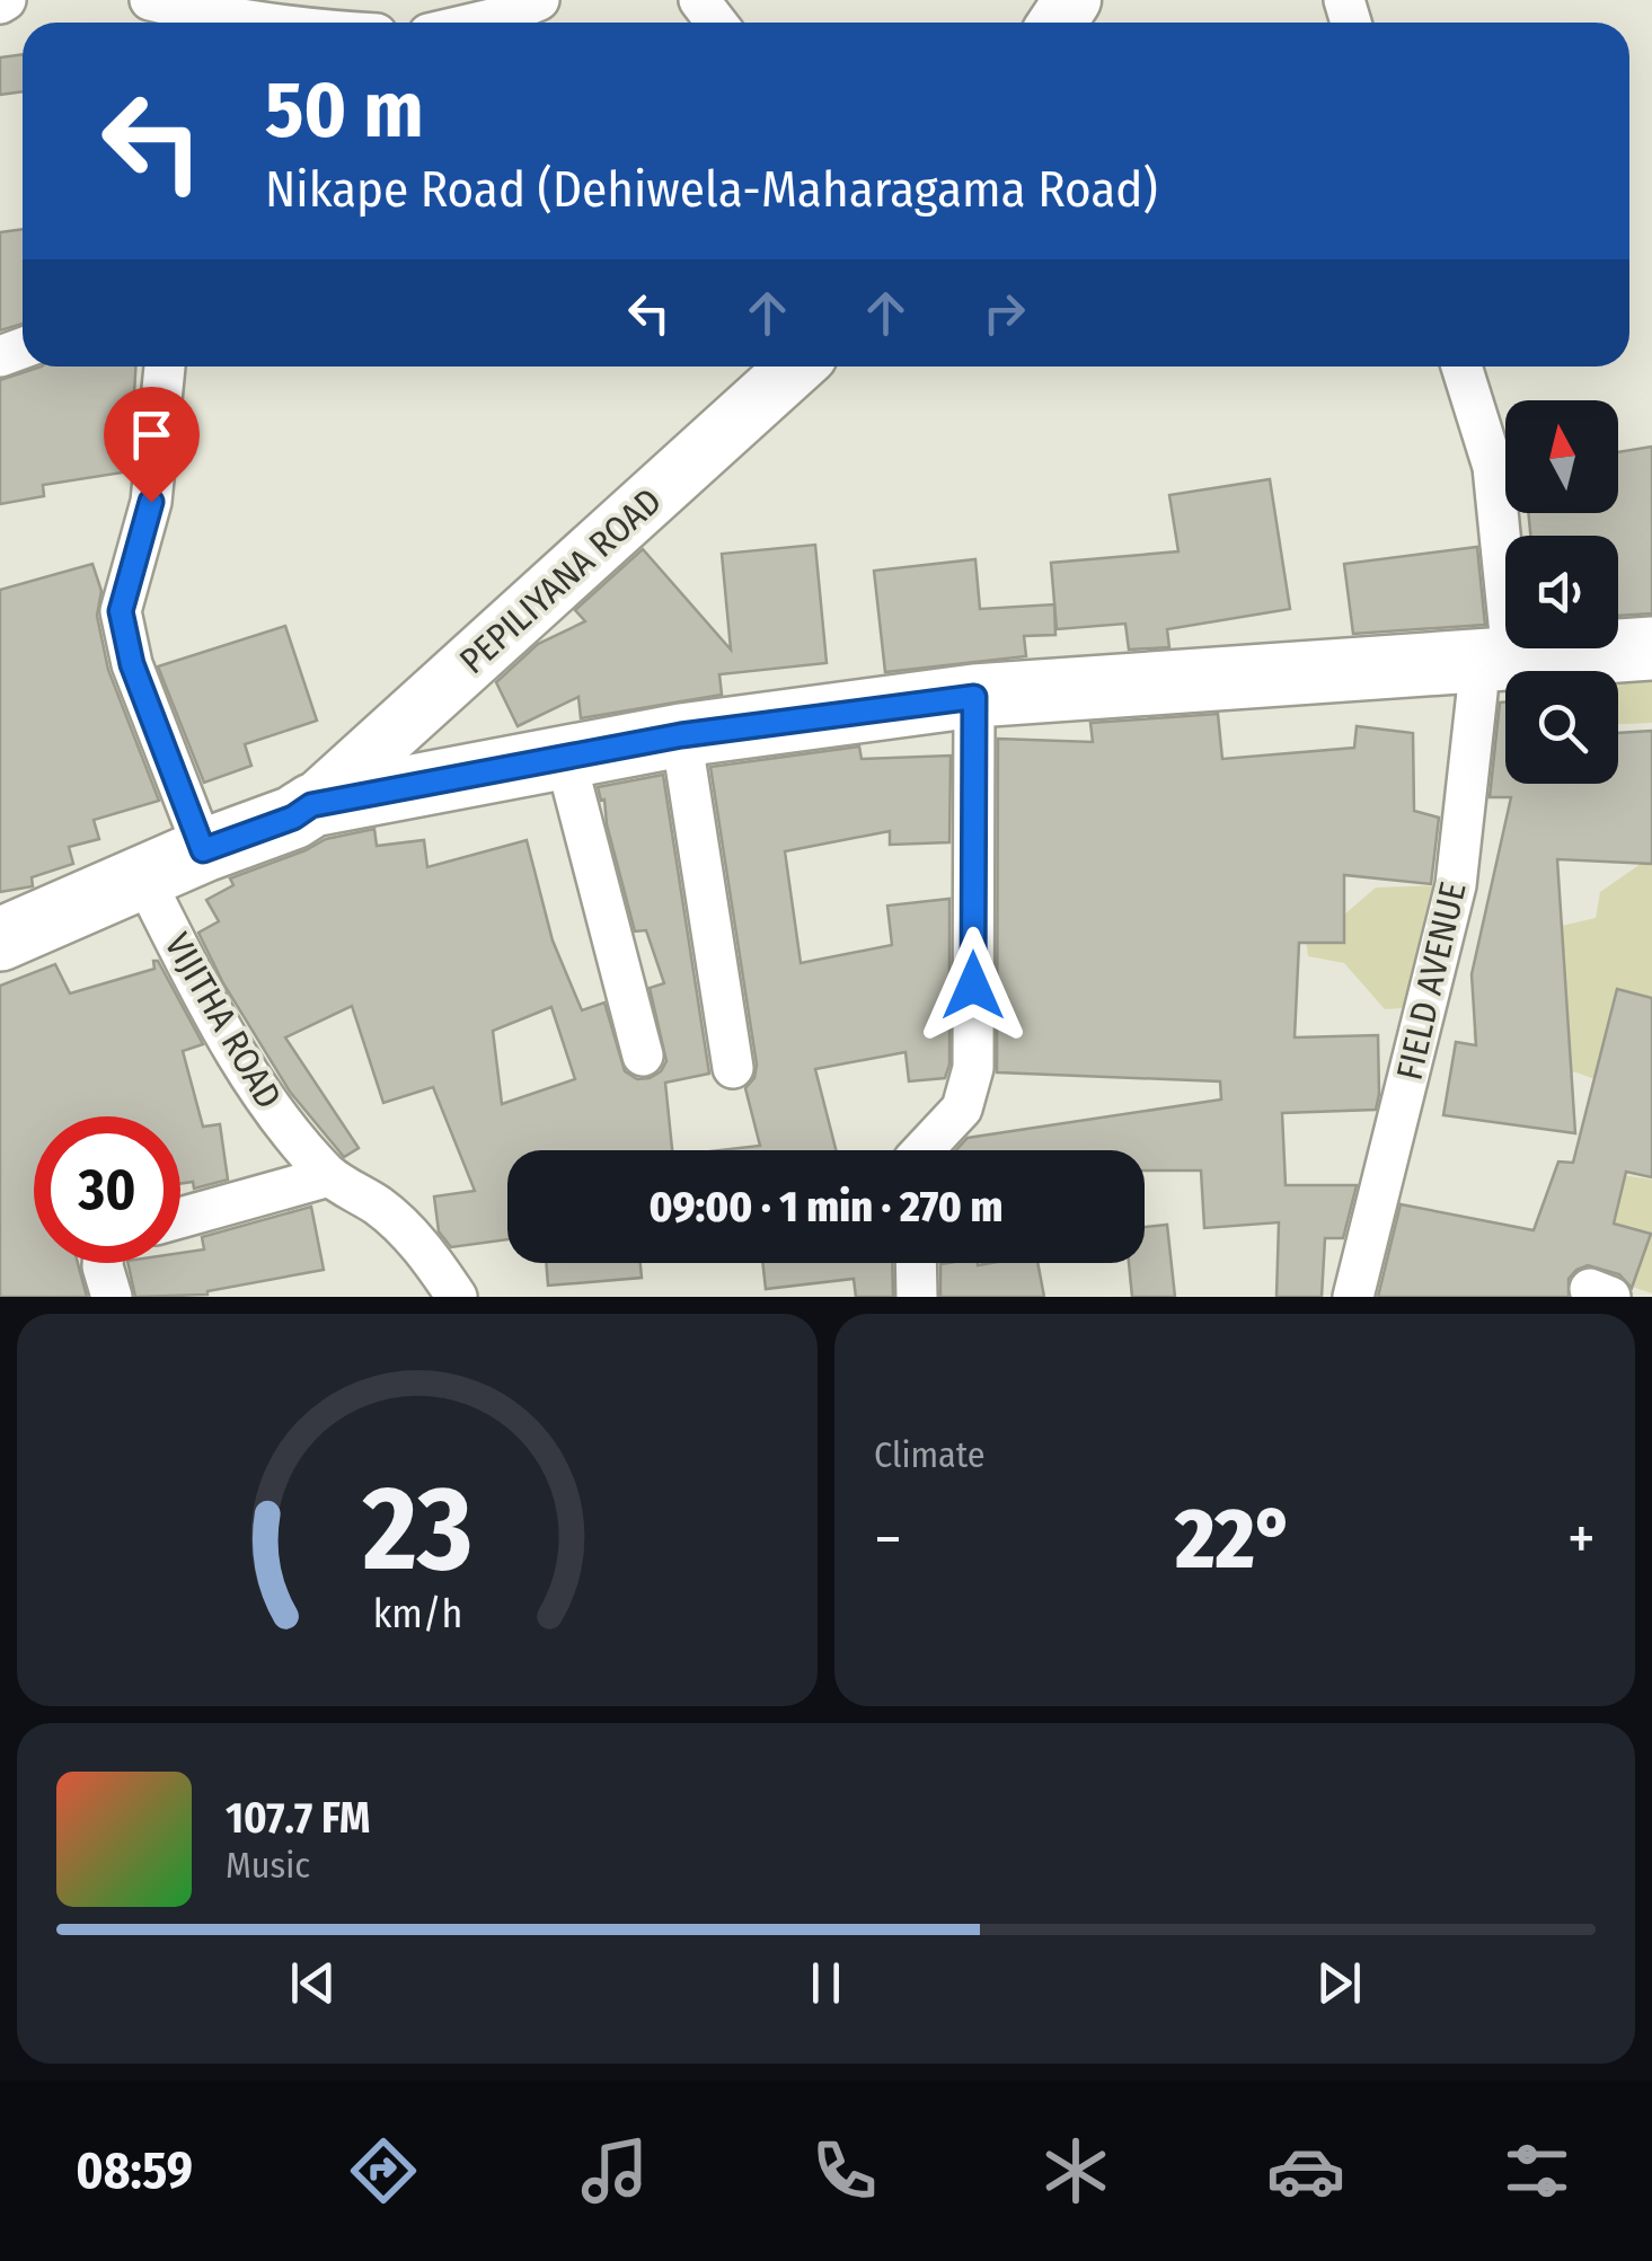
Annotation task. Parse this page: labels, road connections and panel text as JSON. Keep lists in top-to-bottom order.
{
  "streets": {
    "main road": ["PEPILIYANA ROAD"],
    "street": ["FIELD AVENUE", "VIJITHA ROAD"]
  },
  "north": "top",
  "page": {
    "turn": ["50 m", "Nikape Road (Dehiwela-Maharagama Road)"],
    "limit": "30",
    "trip": "09:00 · 1 min · 270 m",
    "tile": "Climate",
    "heat": ["−", "22°", "+"],
    "song": ["107.7 FM", "Music"],
    "tabs": "08:59",
    "gauge": ["23", "km/h"]
  }
}
